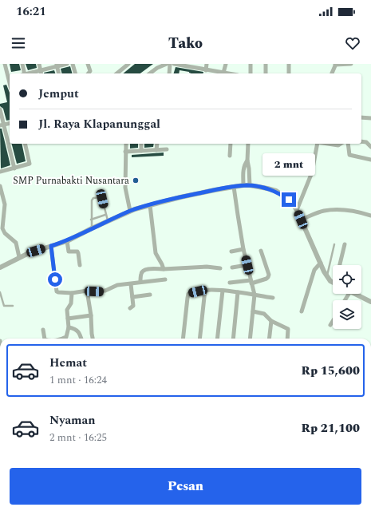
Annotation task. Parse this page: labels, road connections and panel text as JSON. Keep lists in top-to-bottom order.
{
  "places": ["SMP Purnabakti Nusantara"],
  "page": {
    "status": "16:21",
    "header": "Tako",
    "banner": ["Jemput", "Jl. Raya Klapanunggal"],
    "bubble": "2 mnt",
    "list": [
      {
        "name": "Hemat",
        "note": "1 mnt · 16:24",
        "value": "Rp 15,600"
      },
      {
        "name": "Nyaman",
        "note": "2 mnt · 16:25",
        "value": "Rp 21,100"
      }
    ],
    "buttons": "Pesan"
  }
}
